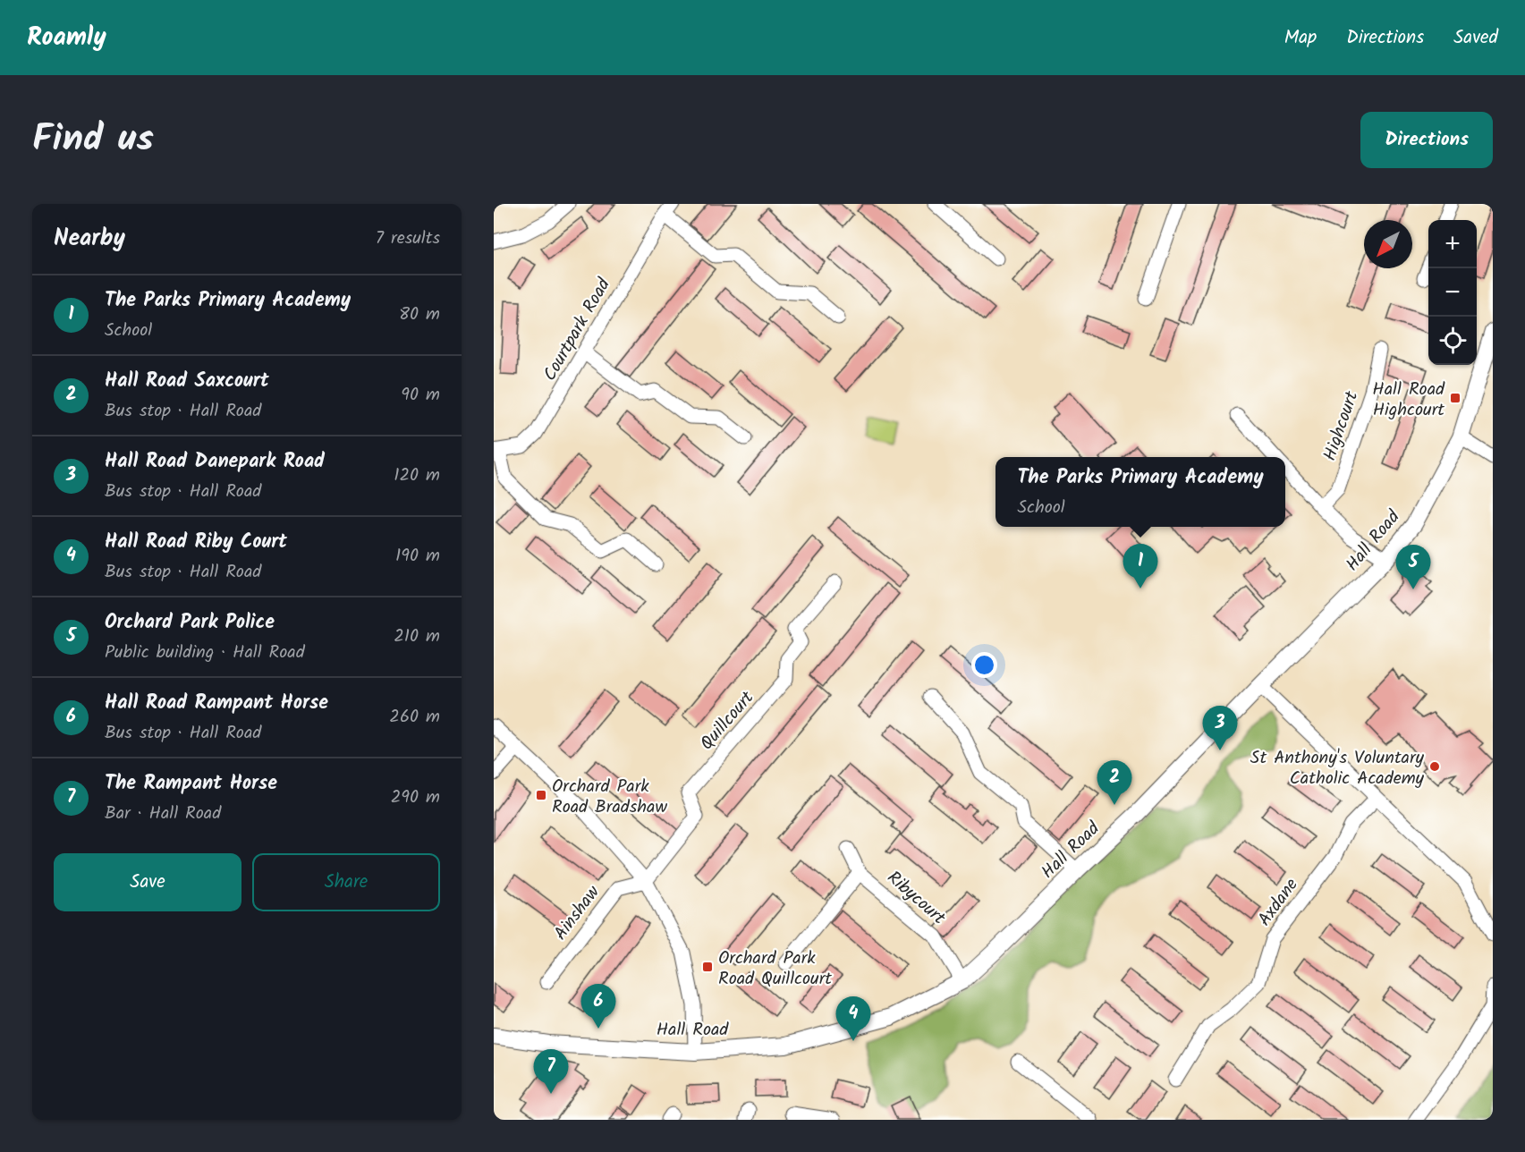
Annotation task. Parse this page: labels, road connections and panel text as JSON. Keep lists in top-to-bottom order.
{
  "streets": {
    "street": [
      "Courtpark Road",
      "Highcourt",
      "Hall Road",
      "Quillcourt",
      "Ribycourt",
      "Axdane",
      "Ainshaw"
    ]
  },
  "crossings": [
    ["Hall Road", "Ribycourt"],
    ["Quillcourt", "Ainshaw"]
  ],
  "places": {
    "transit": ["Hall Road Highcourt", "Orchard Park Road Bradshaw", "Orchard Park Road Quillcourt"],
    "other": ["St Anthony's Voluntary Catholic Academy"]
  },
  "north": "bottom left",
  "page": {
    "header": "Roamly",
    "nav": ["Map", "Directions", "Saved"],
    "title": "Find us",
    "buttons": [
      "Directions",
      ["Save", "Share"]
    ],
    "heading": ["Nearby", "7 results"],
    "map_buttons": ["+", "−"],
    "list": [
      {
        "mark": "1",
        "name": "The Parks Primary Academy",
        "note": "School",
        "value": "80 m"
      },
      {
        "mark": "2",
        "name": "Hall Road Saxcourt",
        "note": "Bus stop · Hall Road",
        "value": "90 m"
      },
      {
        "mark": "3",
        "name": "Hall Road Danepark Road",
        "note": "Bus stop · Hall Road",
        "value": "120 m"
      },
      {
        "mark": "4",
        "name": "Hall Road Riby Court",
        "note": "Bus stop · Hall Road",
        "value": "190 m"
      },
      {
        "mark": "5",
        "name": "Orchard Park Police",
        "note": "Public building · Hall Road",
        "value": "210 m"
      },
      {
        "mark": "6",
        "name": "Hall Road Rampant Horse",
        "note": "Bus stop · Hall Road",
        "value": "260 m"
      },
      {
        "mark": "7",
        "name": "The Rampant Horse",
        "note": "Bar · Hall Road",
        "value": "290 m"
      }
    ],
    "popup": ["The Parks Primary Academy", "School"],
    "pins": [
      "1",
      "5",
      "3",
      "2",
      "6",
      "4",
      "7"
    ]
  }
}
